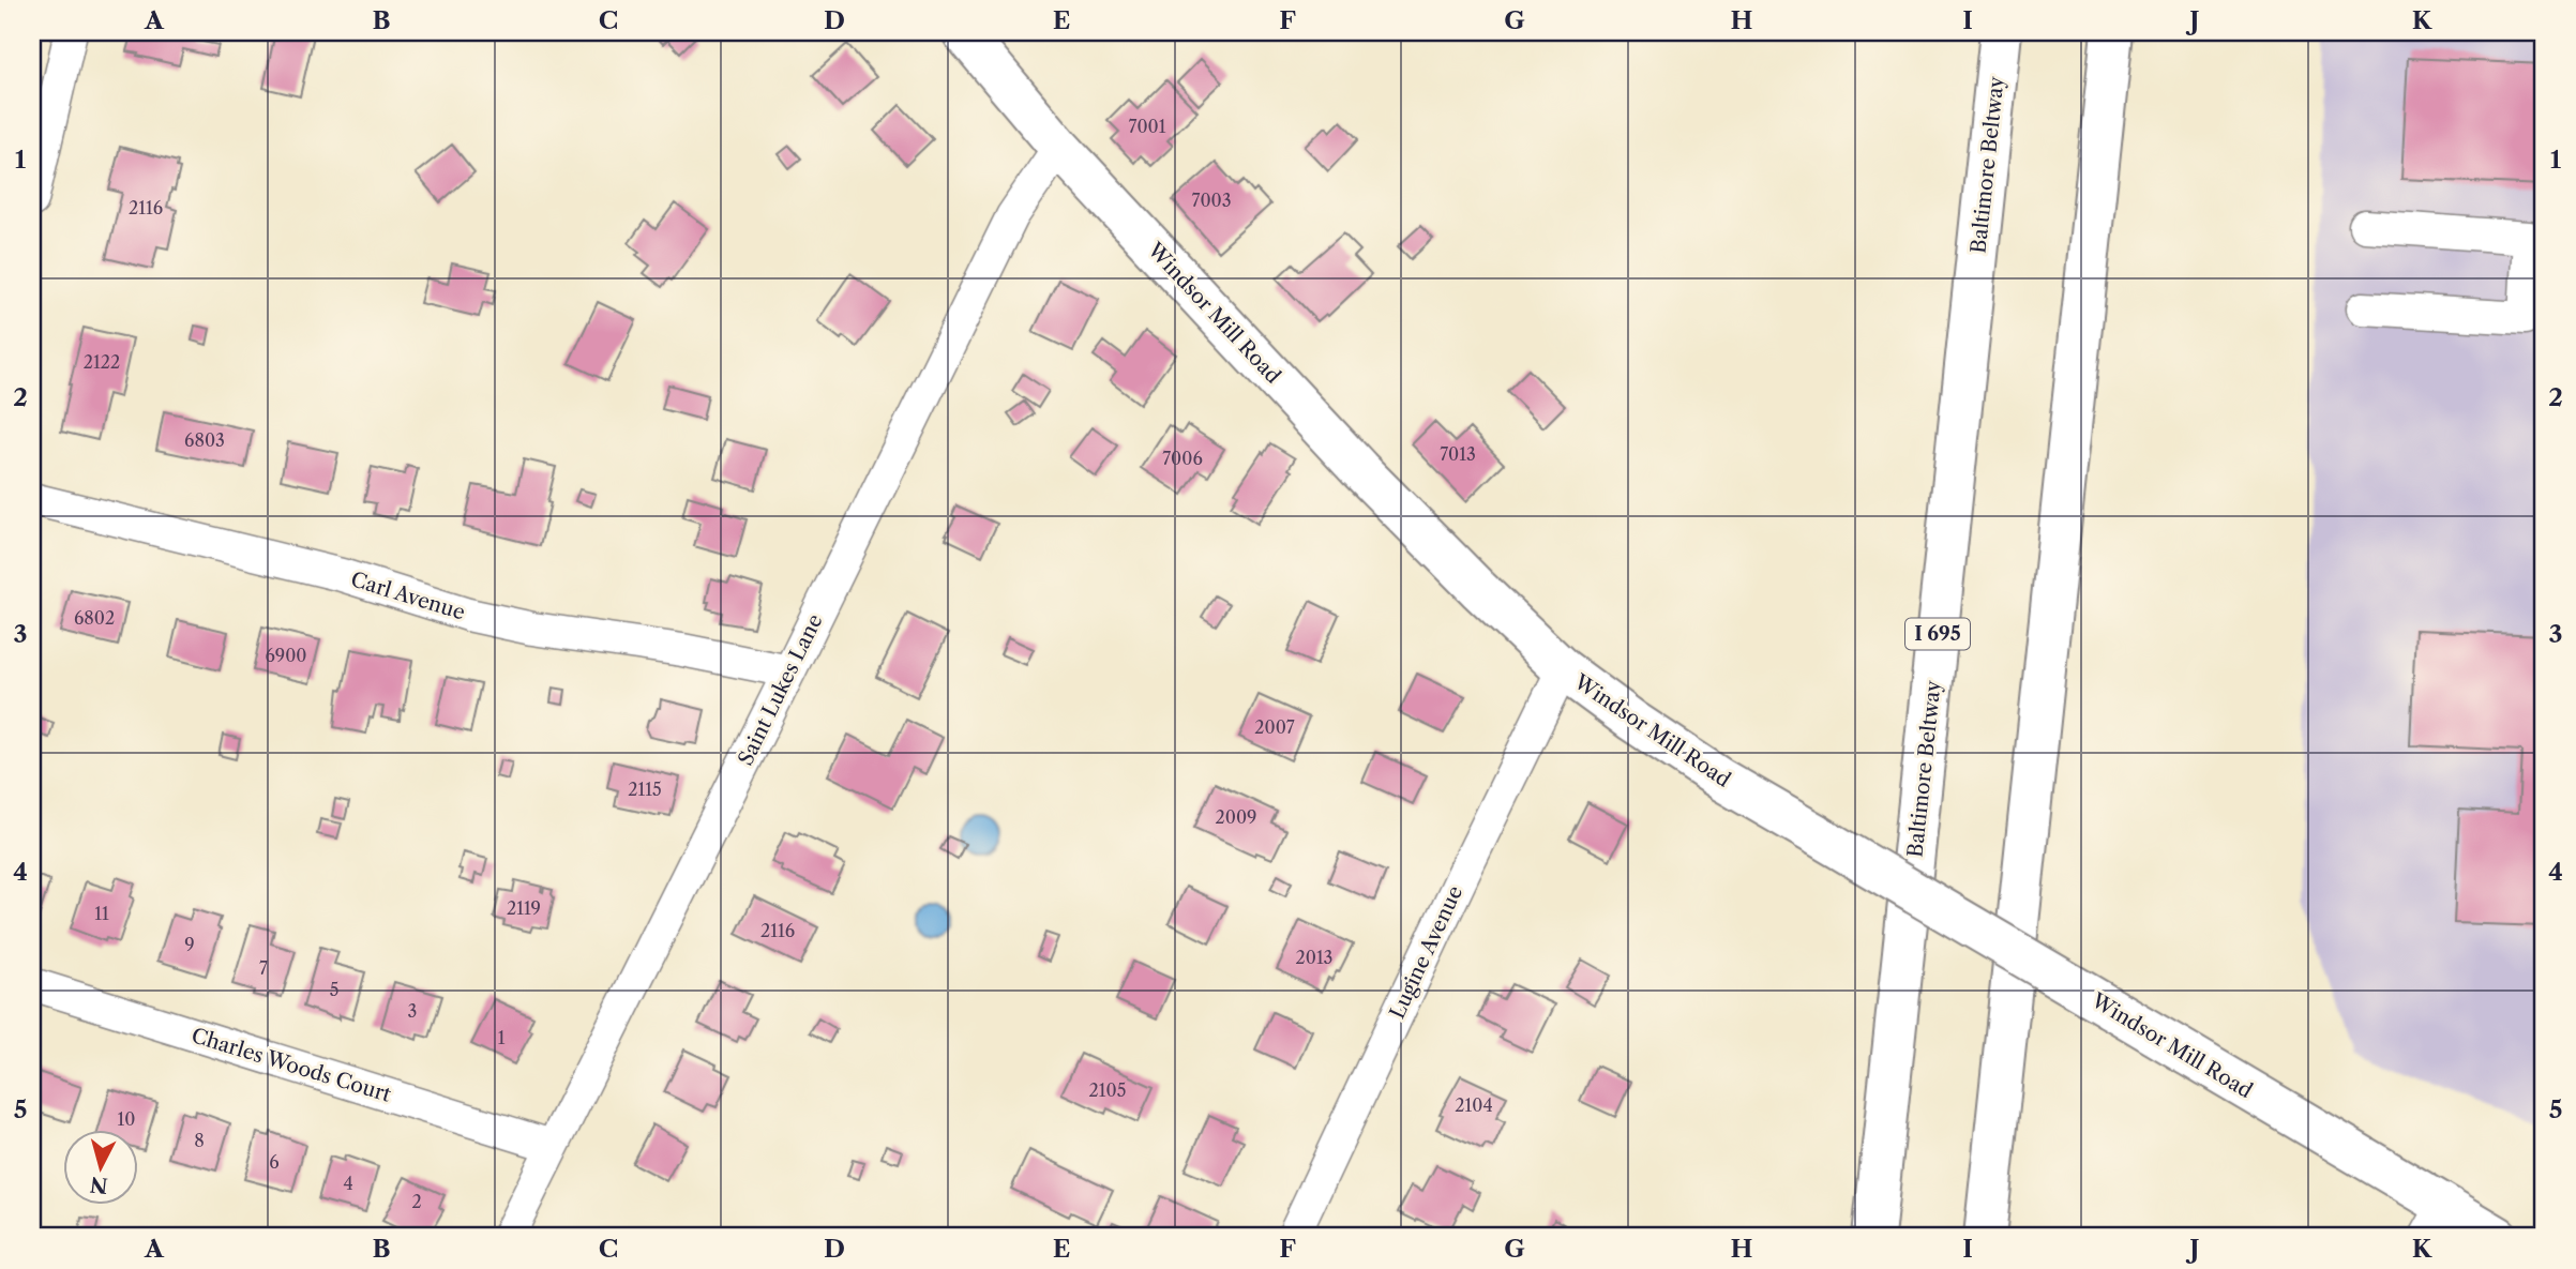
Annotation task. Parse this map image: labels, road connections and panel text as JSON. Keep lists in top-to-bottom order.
{
  "streets": {
    "main road": ["Baltimore Beltway", "Windsor Mill Road", "I 695"],
    "street": [
      "Carl Avenue",
      "Saint Lukes Lane",
      "Lugine Avenue",
      "Charles Woods Court"
    ]
  },
  "crossings": [
    ["Windsor Mill Road", "Saint Lukes Lane"],
    ["Windsor Mill Road", "Lugine Avenue"],
    ["Carl Avenue", "Saint Lukes Lane"],
    ["Saint Lukes Lane", "Charles Woods Court"]
  ],
  "house_numbers": [
    "7001",
    "7003",
    "2116",
    "2122",
    "6803",
    "7013",
    "7006",
    "6802",
    "6900",
    "2007",
    "2115",
    "2009",
    "2119",
    "11",
    "2116",
    "9",
    "2013",
    "7",
    "5",
    "3",
    "1",
    "2105",
    "2104",
    "10",
    "8",
    "6",
    "4",
    "2"
  ],
  "north": "bottom",
  "grid": {
    "columns": [
      "A",
      "B",
      "C",
      "D",
      "E",
      "F",
      "G",
      "H",
      "I",
      "J",
      "K"
    ],
    "rows": [
      "1",
      "2",
      "3",
      "4",
      "5"
    ]
  }
}
